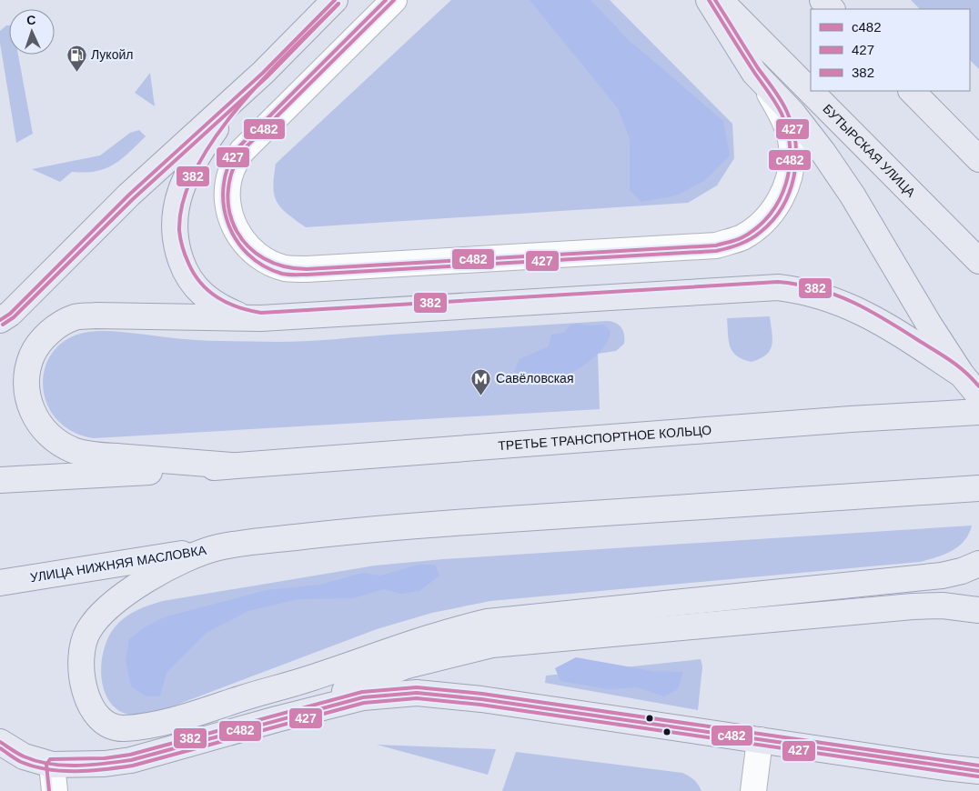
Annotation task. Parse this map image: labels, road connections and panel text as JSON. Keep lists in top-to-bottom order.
{
  "streets": {
    "main road": ["БУТЫРСКАЯ УЛИЦА", "ТРЕТЬЕ ТРАНСПОРТНОЕ КОЛЬЦО", "УЛИЦА НИЖНЯЯ МАСЛОВКА"]
  },
  "places": {
    "fuel station": ["Лукойл"],
    "metro station": ["Савёловская"]
  },
  "lines": ["transit line с482", "transit line 427", "transit line 382"],
  "legend": ["с482", "427", "382"],
  "north": "top"
}
